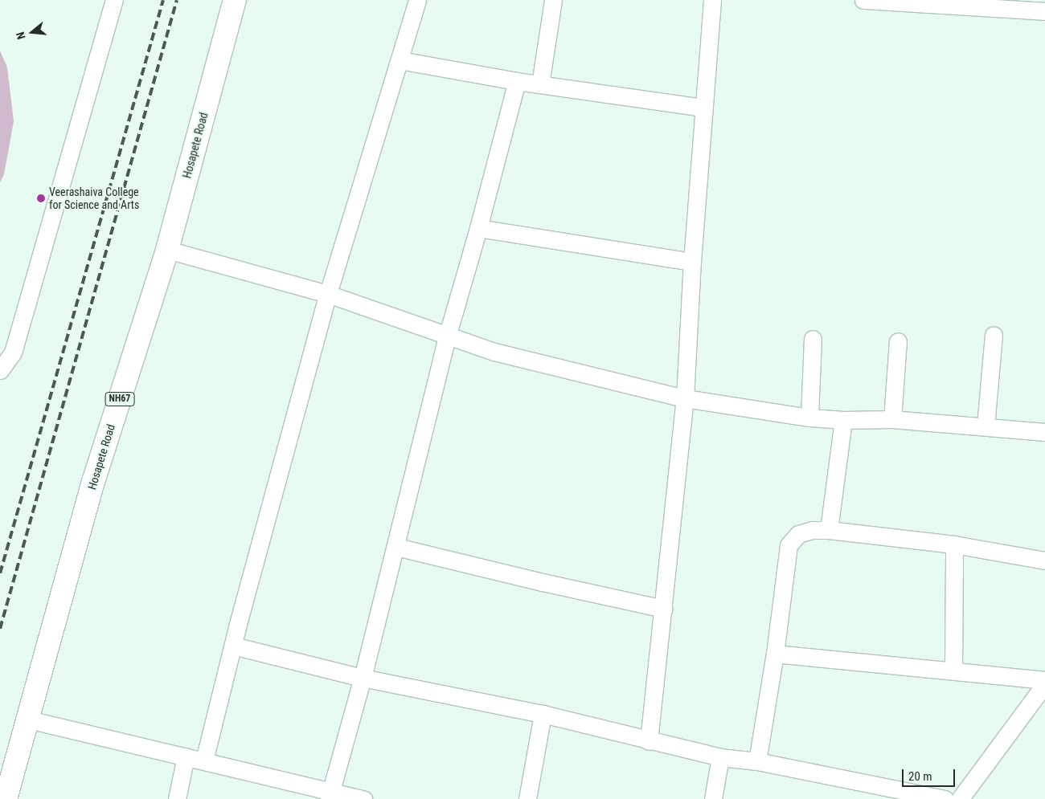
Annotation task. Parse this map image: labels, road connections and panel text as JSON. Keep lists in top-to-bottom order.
{
  "streets": {
    "highway": ["Hosapete Road", "NH67"]
  },
  "places": ["Veerashaiva College for Science and Arts"],
  "scale_bar": "20 m",
  "north": "left"
}
